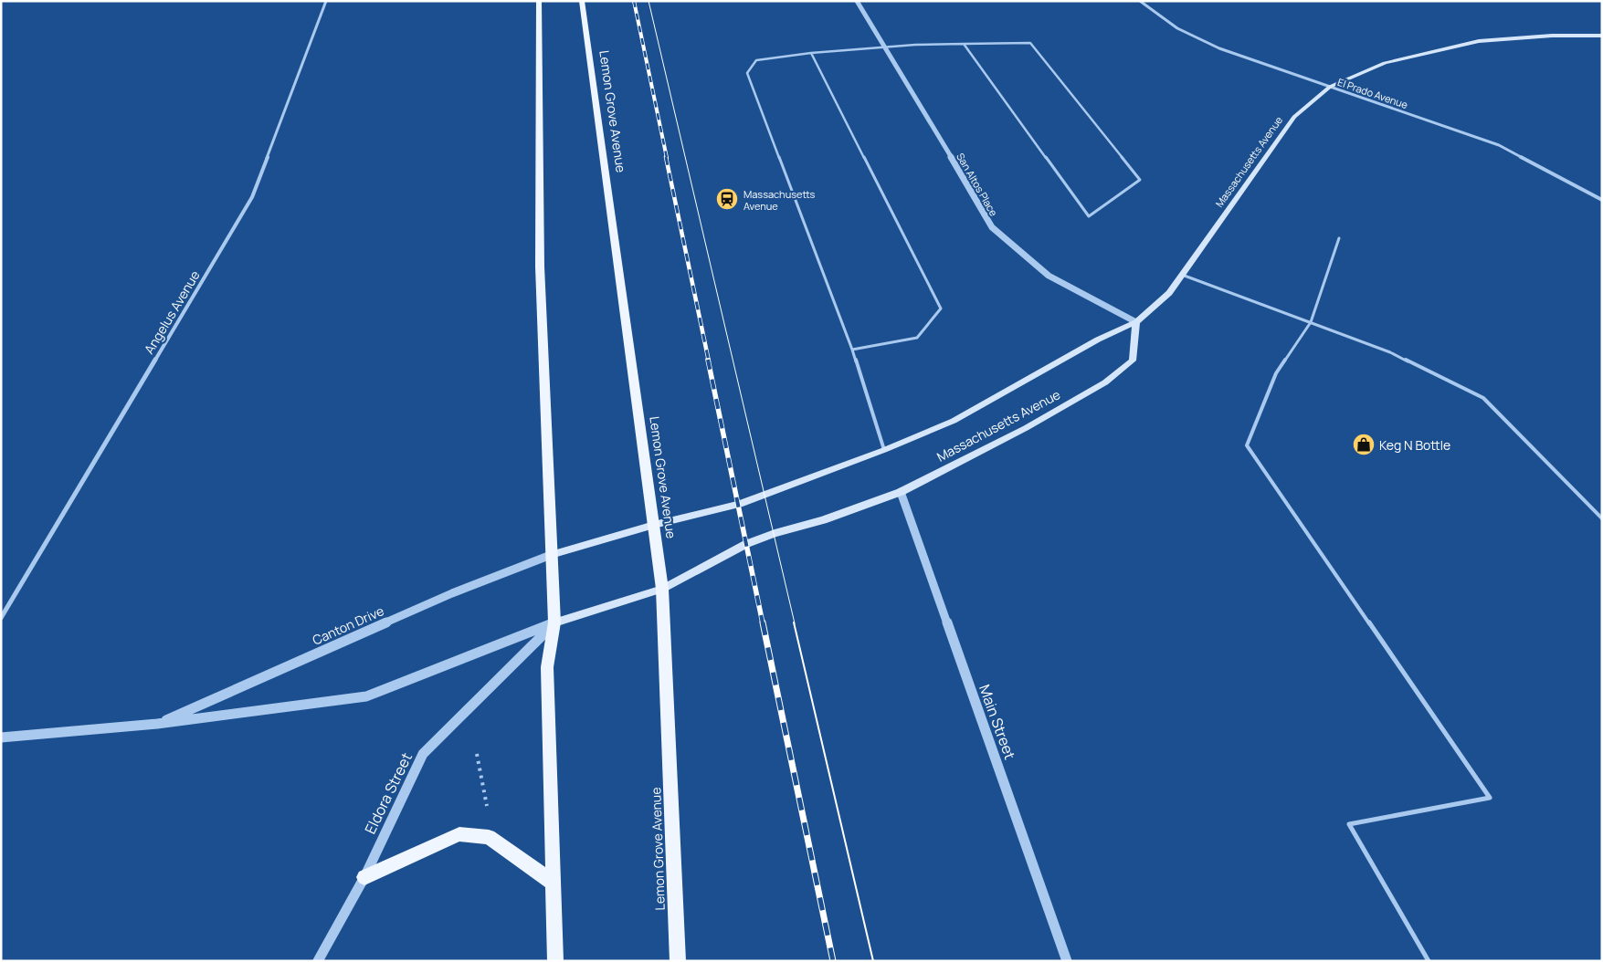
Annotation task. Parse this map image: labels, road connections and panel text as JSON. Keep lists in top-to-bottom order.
{
  "streets": {
    "main road": ["Lemon Grove Avenue", "Massachusetts Avenue"],
    "street": [
      "El Prado Avenue",
      "San Altos Place",
      "Angelus Avenue",
      "Canton Drive",
      "Main Street",
      "Eldora Street"
    ]
  },
  "crossings": [
    ["El Prado Avenue", "Massachusetts Avenue"],
    ["Lemon Grove Avenue", "Massachusetts Avenue"],
    ["Massachusetts Avenue", "San Altos Place"],
    ["Massachusetts Avenue", "Canton Drive"],
    ["Massachusetts Avenue", "Main Street"],
    ["Massachusetts Avenue", "Eldora Street"],
    ["Canton Drive", "Eldora Street"]
  ],
  "places": {
    "station": ["Massachusetts Avenue"],
    "shop": ["Keg N Bottle"]
  }
}
